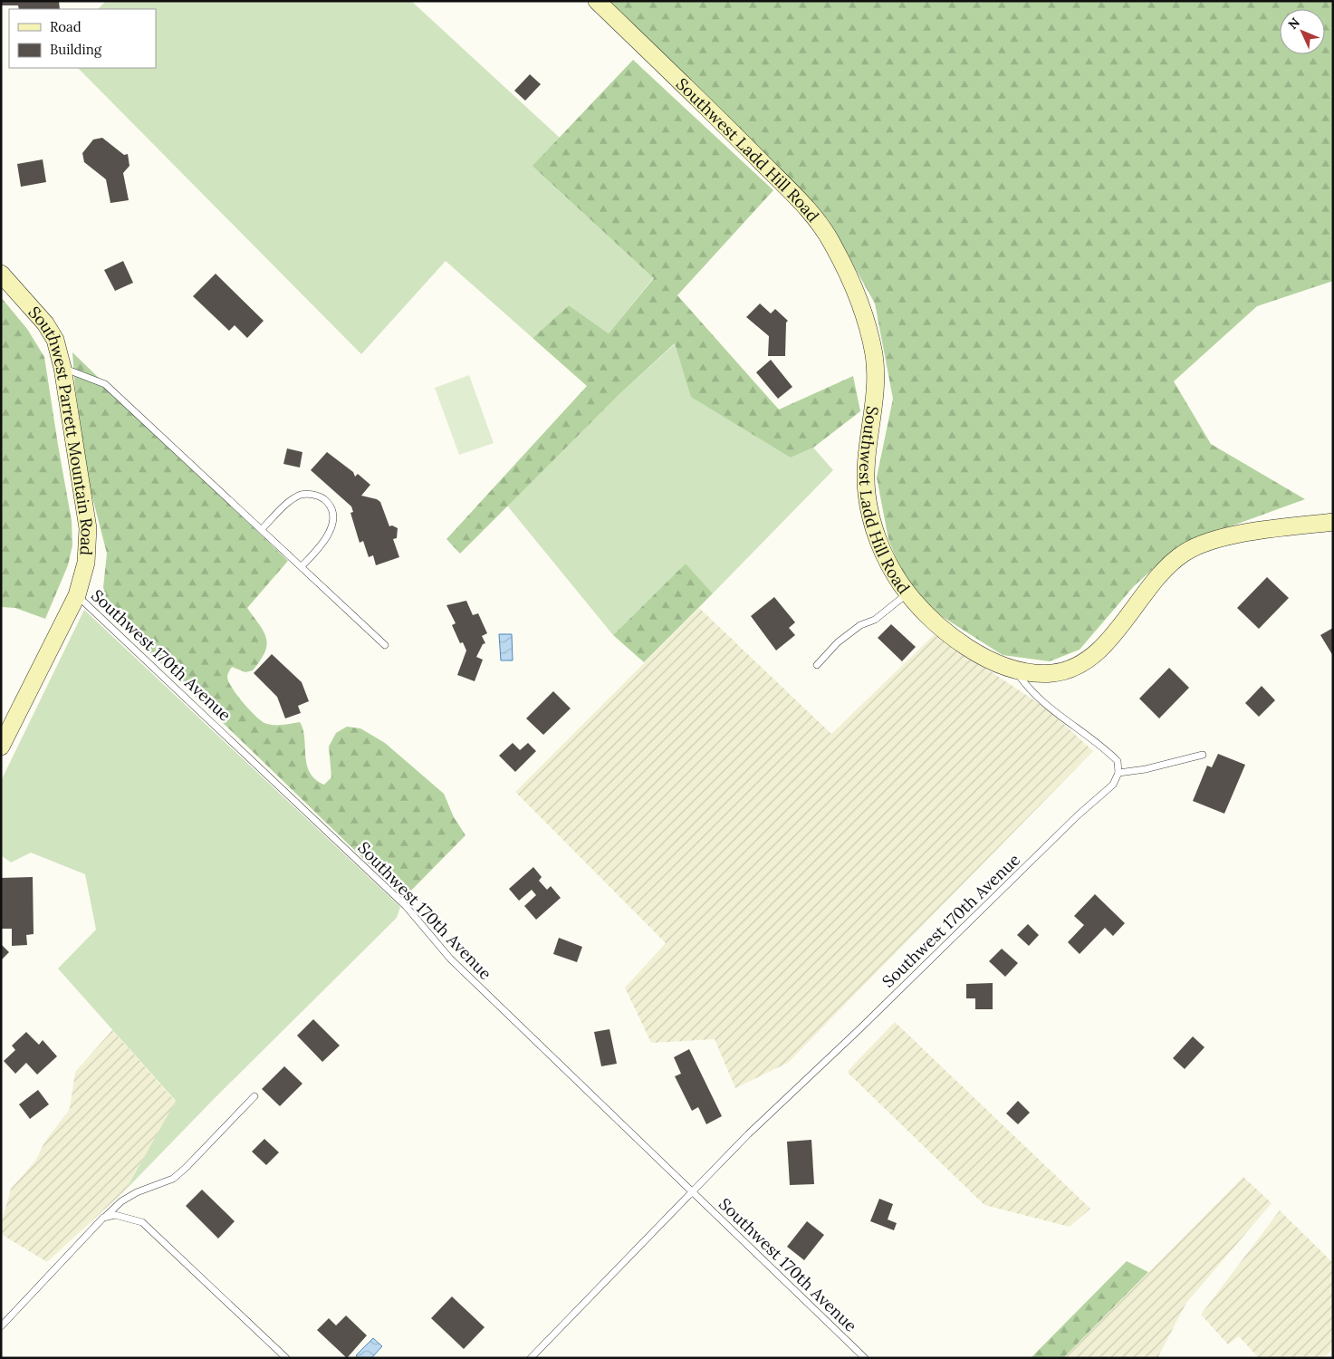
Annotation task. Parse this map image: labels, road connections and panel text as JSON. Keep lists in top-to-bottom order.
{
  "streets": {
    "street": ["Southwest Ladd Hill Road", "Southwest Parrett Mountain Road"],
    "lane": ["Southwest 170th Avenue"]
  },
  "crossings": [
    ["Southwest Parrett Mountain Road", "Southwest 170th Avenue"]
  ],
  "legend": ["Road", "Building"],
  "north": "top left"
}
